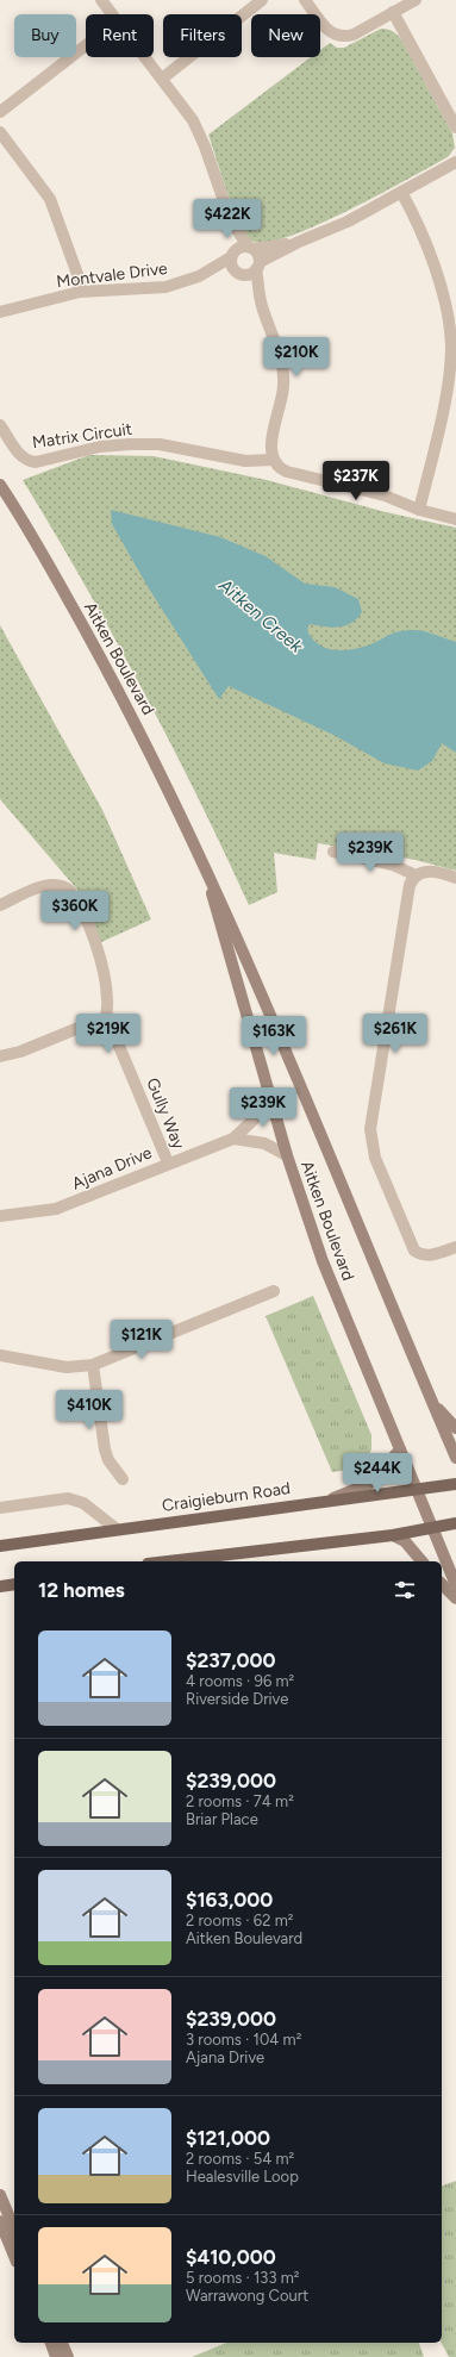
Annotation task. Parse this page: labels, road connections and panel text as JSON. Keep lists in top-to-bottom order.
{
  "streets": {
    "main road": ["Aitken Boulevard", "Craigieburn Road"],
    "street": [
      "Montvale Drive",
      "Matrix Circuit",
      "Gully Way",
      "Ajana Drive"
    ]
  },
  "crossings": [
    ["Aitken Boulevard", "Ajana Drive"],
    ["Aitken Boulevard", "Craigieburn Road"],
    ["Gully Way", "Ajana Drive"]
  ],
  "water": ["Aitken Creek"],
  "page": {
    "chip": [
      "Buy",
      "Rent",
      "Filters",
      "New"
    ],
    "price": [
      "$422K",
      "$210K",
      "$237K",
      "$239K",
      "$360K",
      "$219K",
      "$261K",
      "$163K",
      "$239K",
      "$121K",
      "$410K",
      "$244K"
    ],
    "heading": "12 homes",
    "list": [
      {
        "name": "$237,000",
        "note": "4 rooms · 96 m² · Riverside Drive"
      },
      {
        "name": "$239,000",
        "note": "2 rooms · 74 m² · Briar Place"
      },
      {
        "name": "$163,000",
        "note": "2 rooms · 62 m² · Aitken Boulevard"
      },
      {
        "name": "$239,000",
        "note": "3 rooms · 104 m² · Ajana Drive"
      },
      {
        "name": "$121,000",
        "note": "2 rooms · 54 m² · Healesville Loop"
      },
      {
        "name": "$410,000",
        "note": "5 rooms · 133 m² · Warrawong Court"
      }
    ]
  }
}
